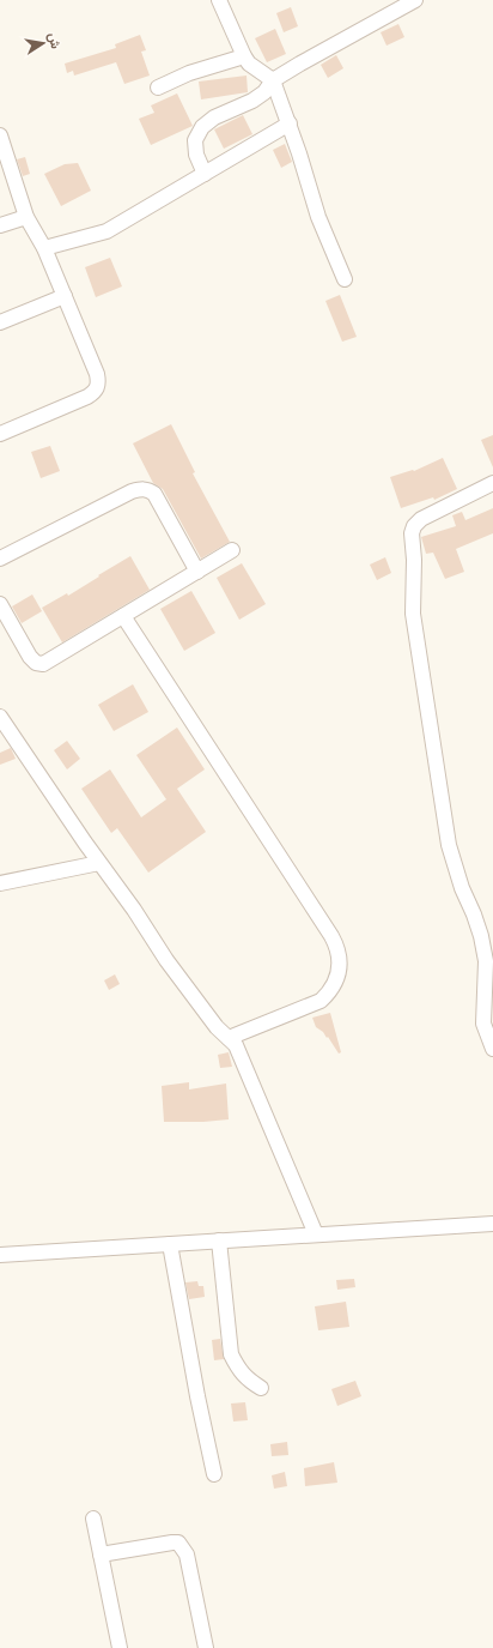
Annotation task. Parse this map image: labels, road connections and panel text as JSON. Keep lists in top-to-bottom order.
{
  "north": "right"
}
